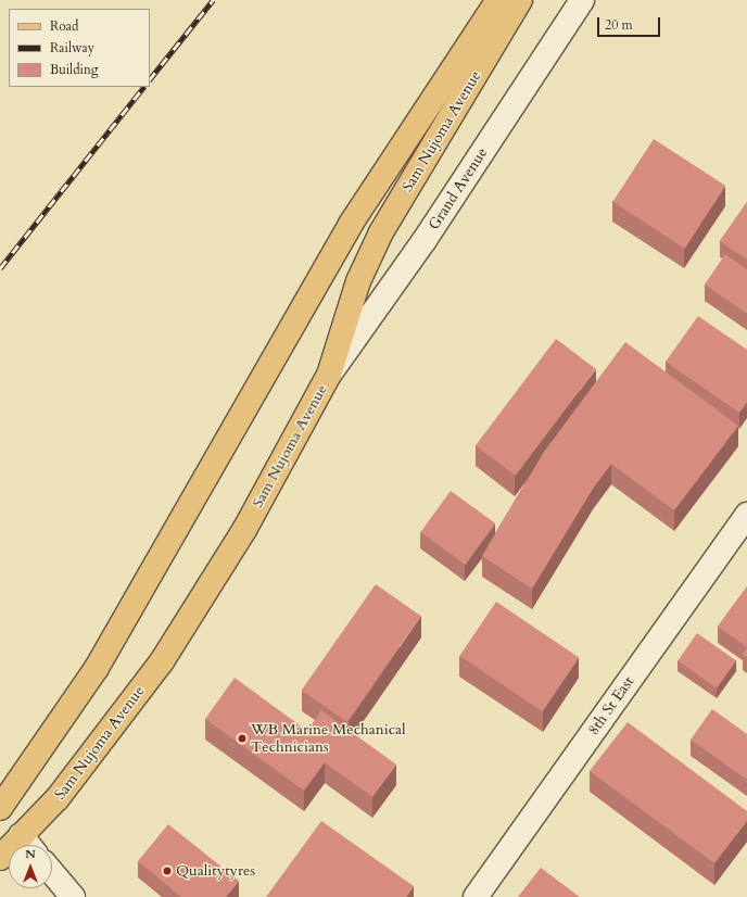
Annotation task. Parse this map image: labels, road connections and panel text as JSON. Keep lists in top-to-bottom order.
{
  "streets": {
    "main road": ["Sam Nujoma Avenue"],
    "street": ["Grand Avenue", "8th St East"]
  },
  "crossings": [
    ["Sam Nujoma Avenue", "Grand Avenue"]
  ],
  "places": ["WB Marine Mechanical Technicians", "Qualitytyres"],
  "legend": ["Road", "Railway", "Building"],
  "scale_bar": "20 m",
  "north": "top"
}
